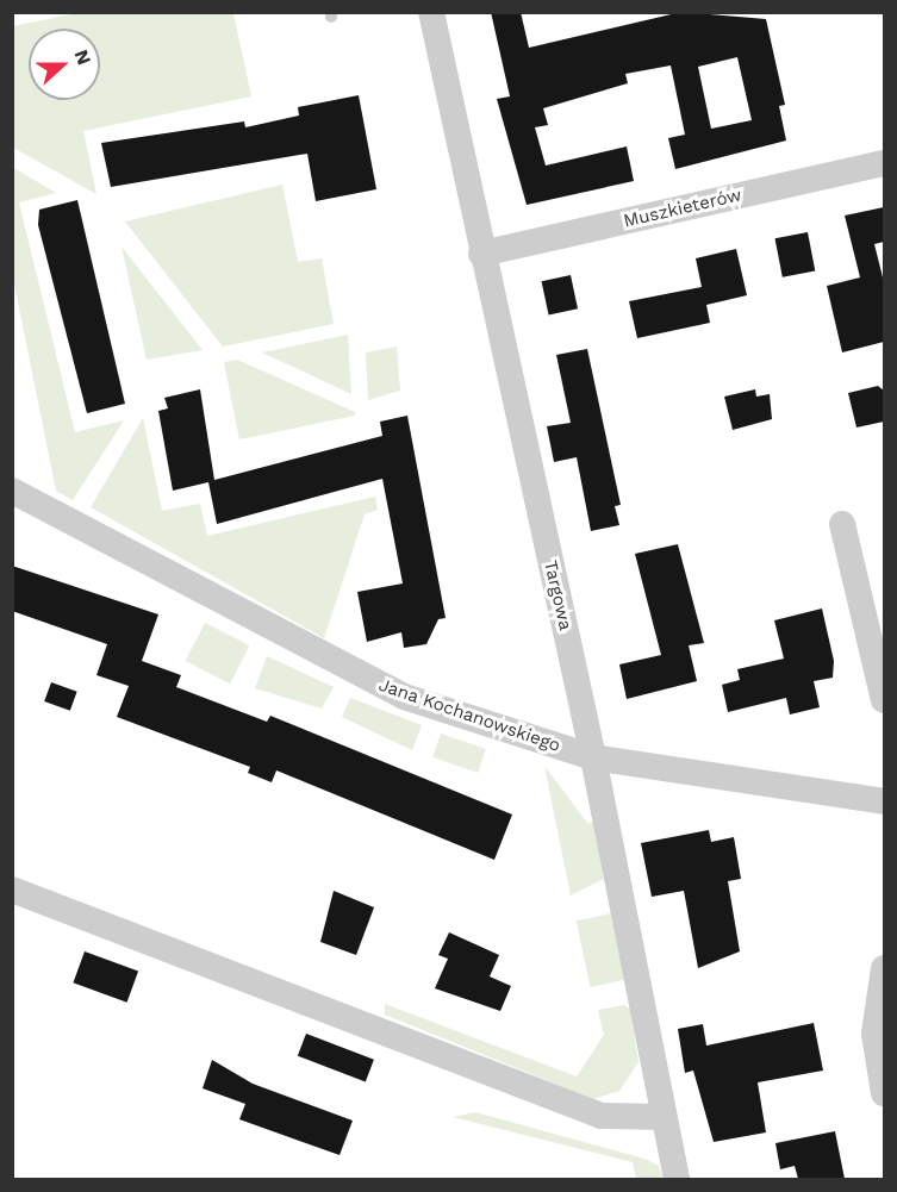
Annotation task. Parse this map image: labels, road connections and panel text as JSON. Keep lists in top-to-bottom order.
{
  "streets": {
    "street": ["Muszkieterów", "Targowa", "Jana Kochanowskiego"]
  },
  "crossings": [
    ["Muszkieterów", "Targowa"],
    ["Targowa", "Jana Kochanowskiego"]
  ],
  "north": "right"
}
